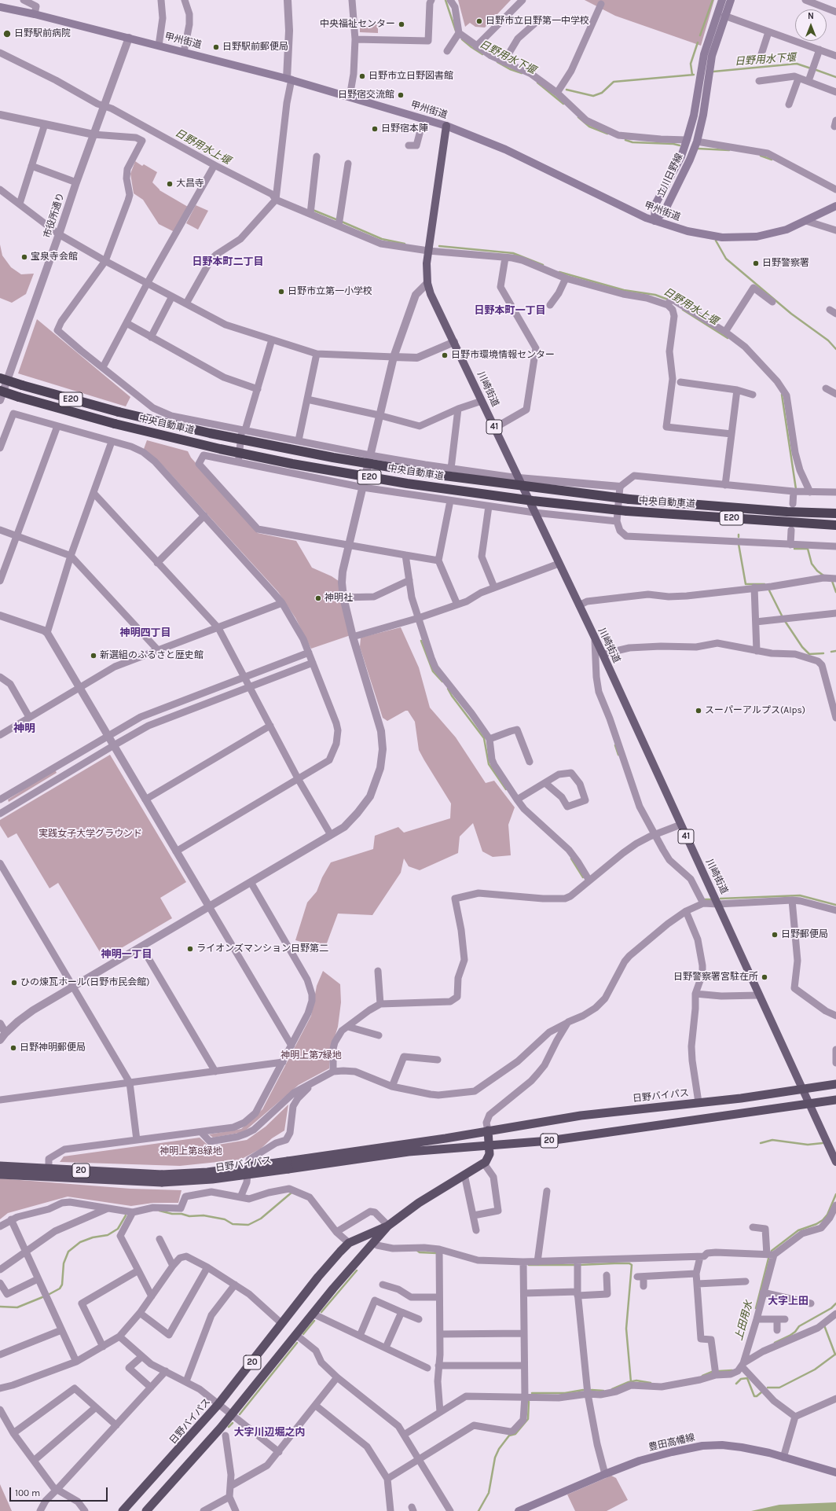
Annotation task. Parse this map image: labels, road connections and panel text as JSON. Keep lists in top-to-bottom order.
{
  "streets": {
    "highway": [
      "E20",
      "中央自動車道",
      "日野バイパス",
      "20"
    ],
    "main road": [
      "甲州街道",
      "立川日野線",
      "川崎街道",
      "41",
      "豊田高幡線"
    ],
    "street": ["市役所通り"]
  },
  "crossings": [
    ["甲州街道", "立川日野線"],
    ["甲州街道", "市役所通り"],
    ["甲州街道", "川崎街道"],
    ["川崎街道", "日野バイパス"]
  ],
  "districts": [
    "日野本町二丁目",
    "日野本町一丁目",
    "神明四丁目",
    "神明",
    "神明一丁目",
    "大字上田",
    "大字川辺堀之内"
  ],
  "water": ["日野用水下堰", "日野用水上堰", "上田用水"],
  "parks": ["実践女子大学グラウンド", "神明上第7緑地", "神明上第8緑地"],
  "places": [
    "日野市立日野第一中学校",
    "中央福祉センター",
    "日野駅前病院",
    "日野駅前郵便局",
    "日野市立日野図書館",
    "日野宿交流館",
    "日野宿本陣",
    "大昌寺",
    "宝泉寺会館",
    "日野警察署",
    "日野市立第一小学校",
    "日野市環境情報センター",
    "神明社",
    "新選組のふるさと歴史館",
    "スーパーアルプス(Alps)",
    "日野郵便局",
    "ライオンズマンション日野第二",
    "日野警察署宮駐在所",
    "ひの煉瓦ホール(日野市民会館)",
    "日野神明郵便局"
  ],
  "scale_bar": "100 m",
  "north": "top"
}
